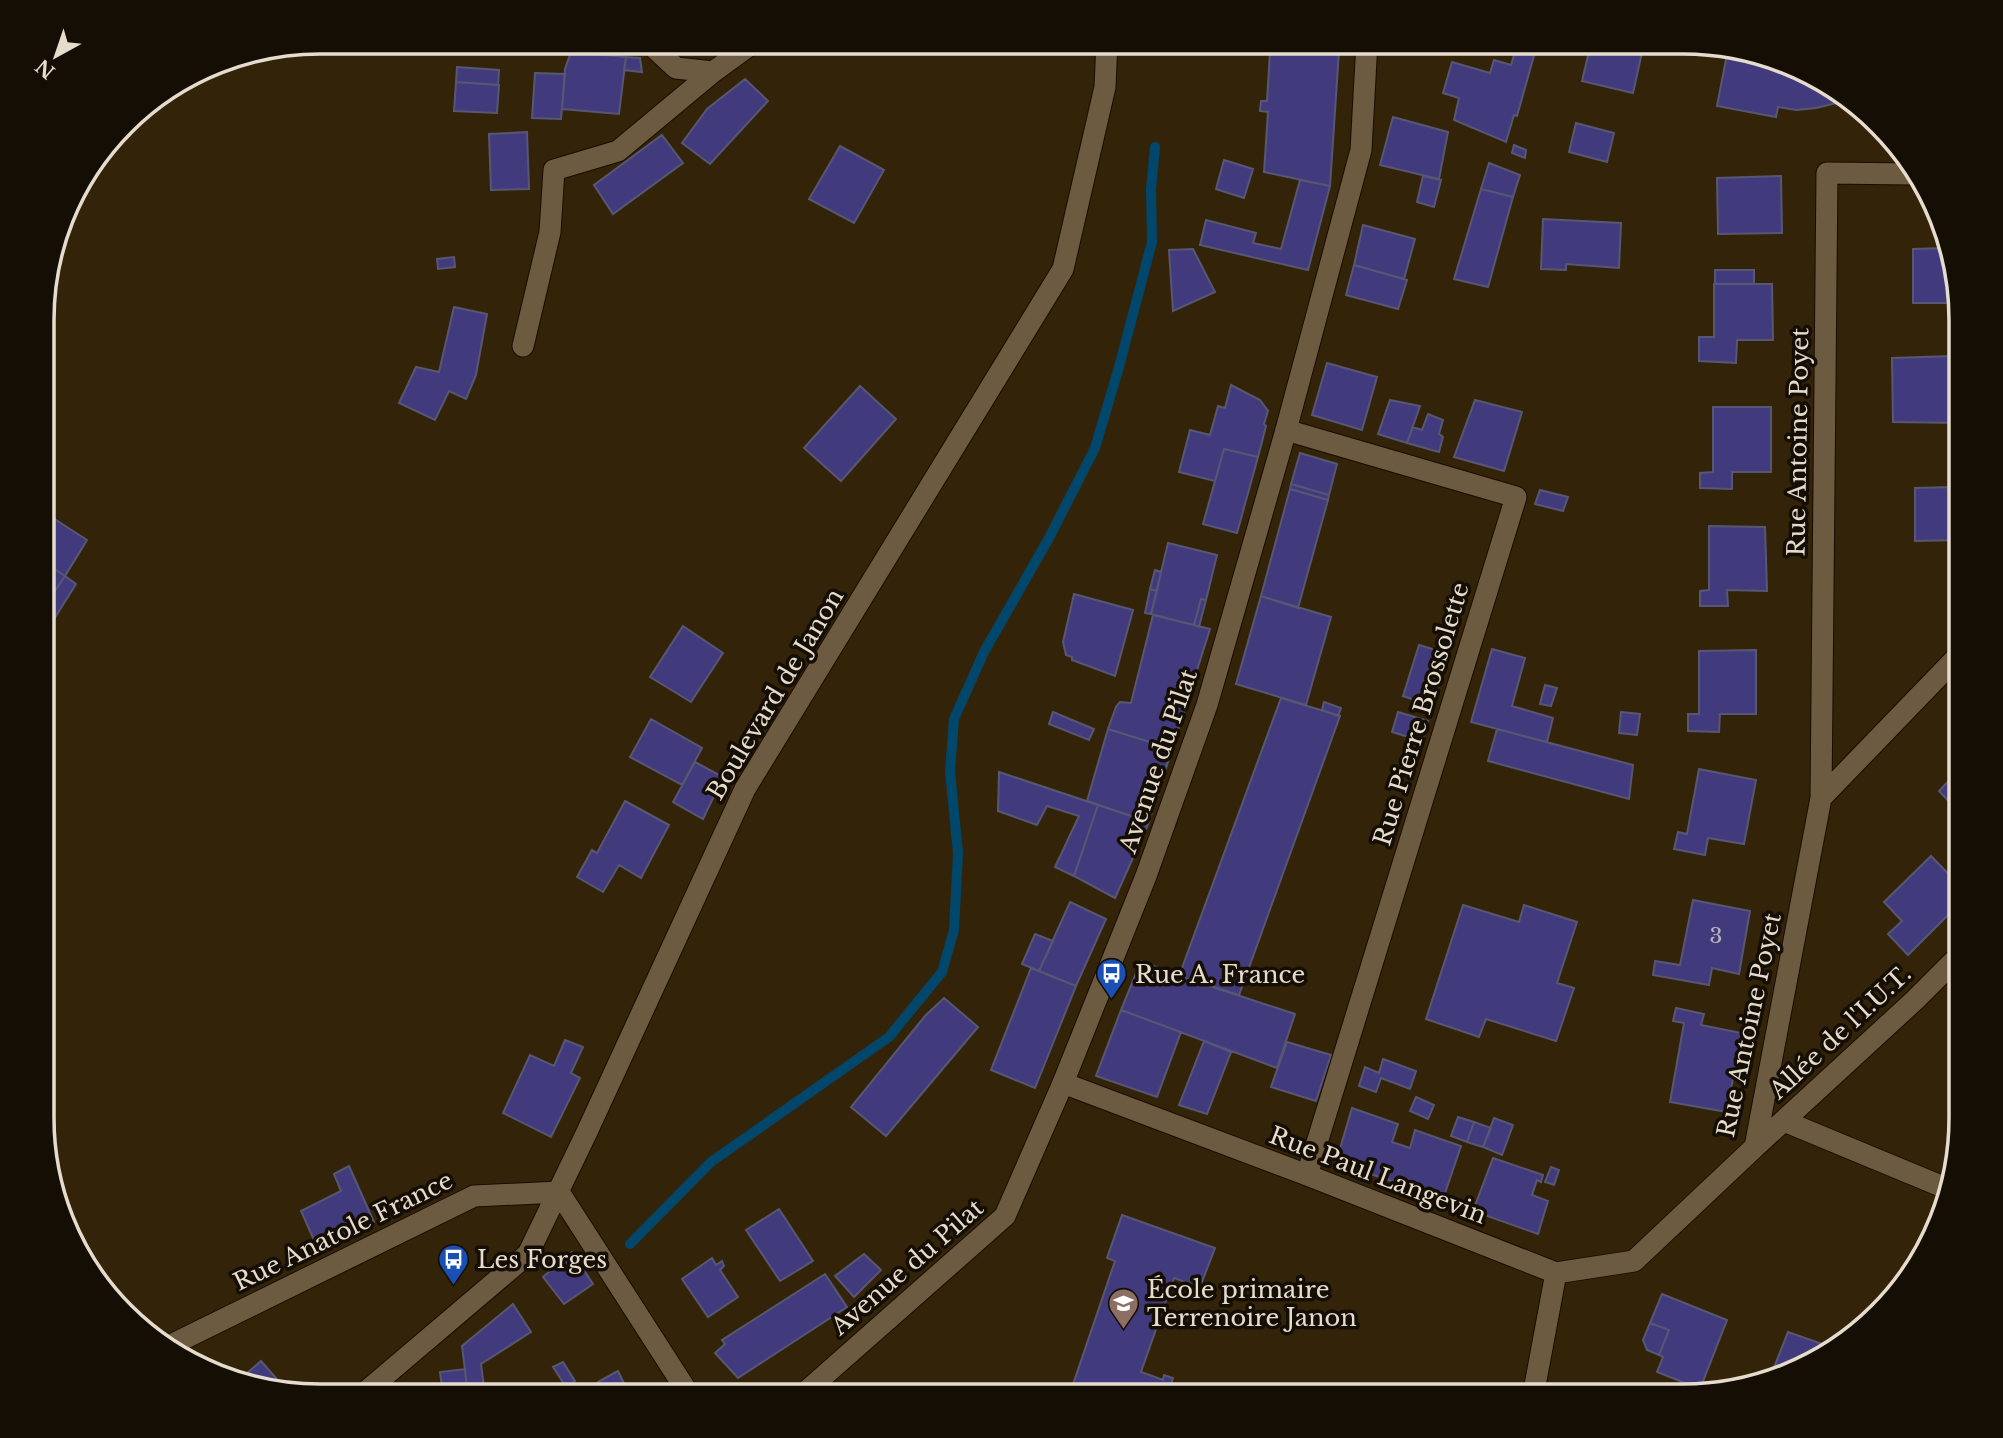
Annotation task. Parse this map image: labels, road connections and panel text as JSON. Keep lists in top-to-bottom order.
{
  "streets": {
    "street": [
      "Rue Antoine Poyet",
      "Boulevard de Janon",
      "Rue Pierre Brossolette",
      "Avenue du Pilat",
      "Allée de l'I.U.T.",
      "Rue Paul Langevin",
      "Rue Anatole France"
    ]
  },
  "crossings": [
    ["Rue Antoine Poyet", "Allée de l'I.U.T."],
    ["Rue Antoine Poyet", "Rue Paul Langevin"],
    ["Boulevard de Janon", "Rue Anatole France"],
    ["Rue Pierre Brossolette", "Avenue du Pilat"],
    ["Rue Pierre Brossolette", "Rue Paul Langevin"],
    ["Avenue du Pilat", "Rue Paul Langevin"]
  ],
  "places": {
    "bus stop": ["Rue A. France", "Les Forges"],
    "school or university": ["École primaire Terrenoire Janon"]
  },
  "house_numbers": ["3"],
  "north": "bottom left"
}
